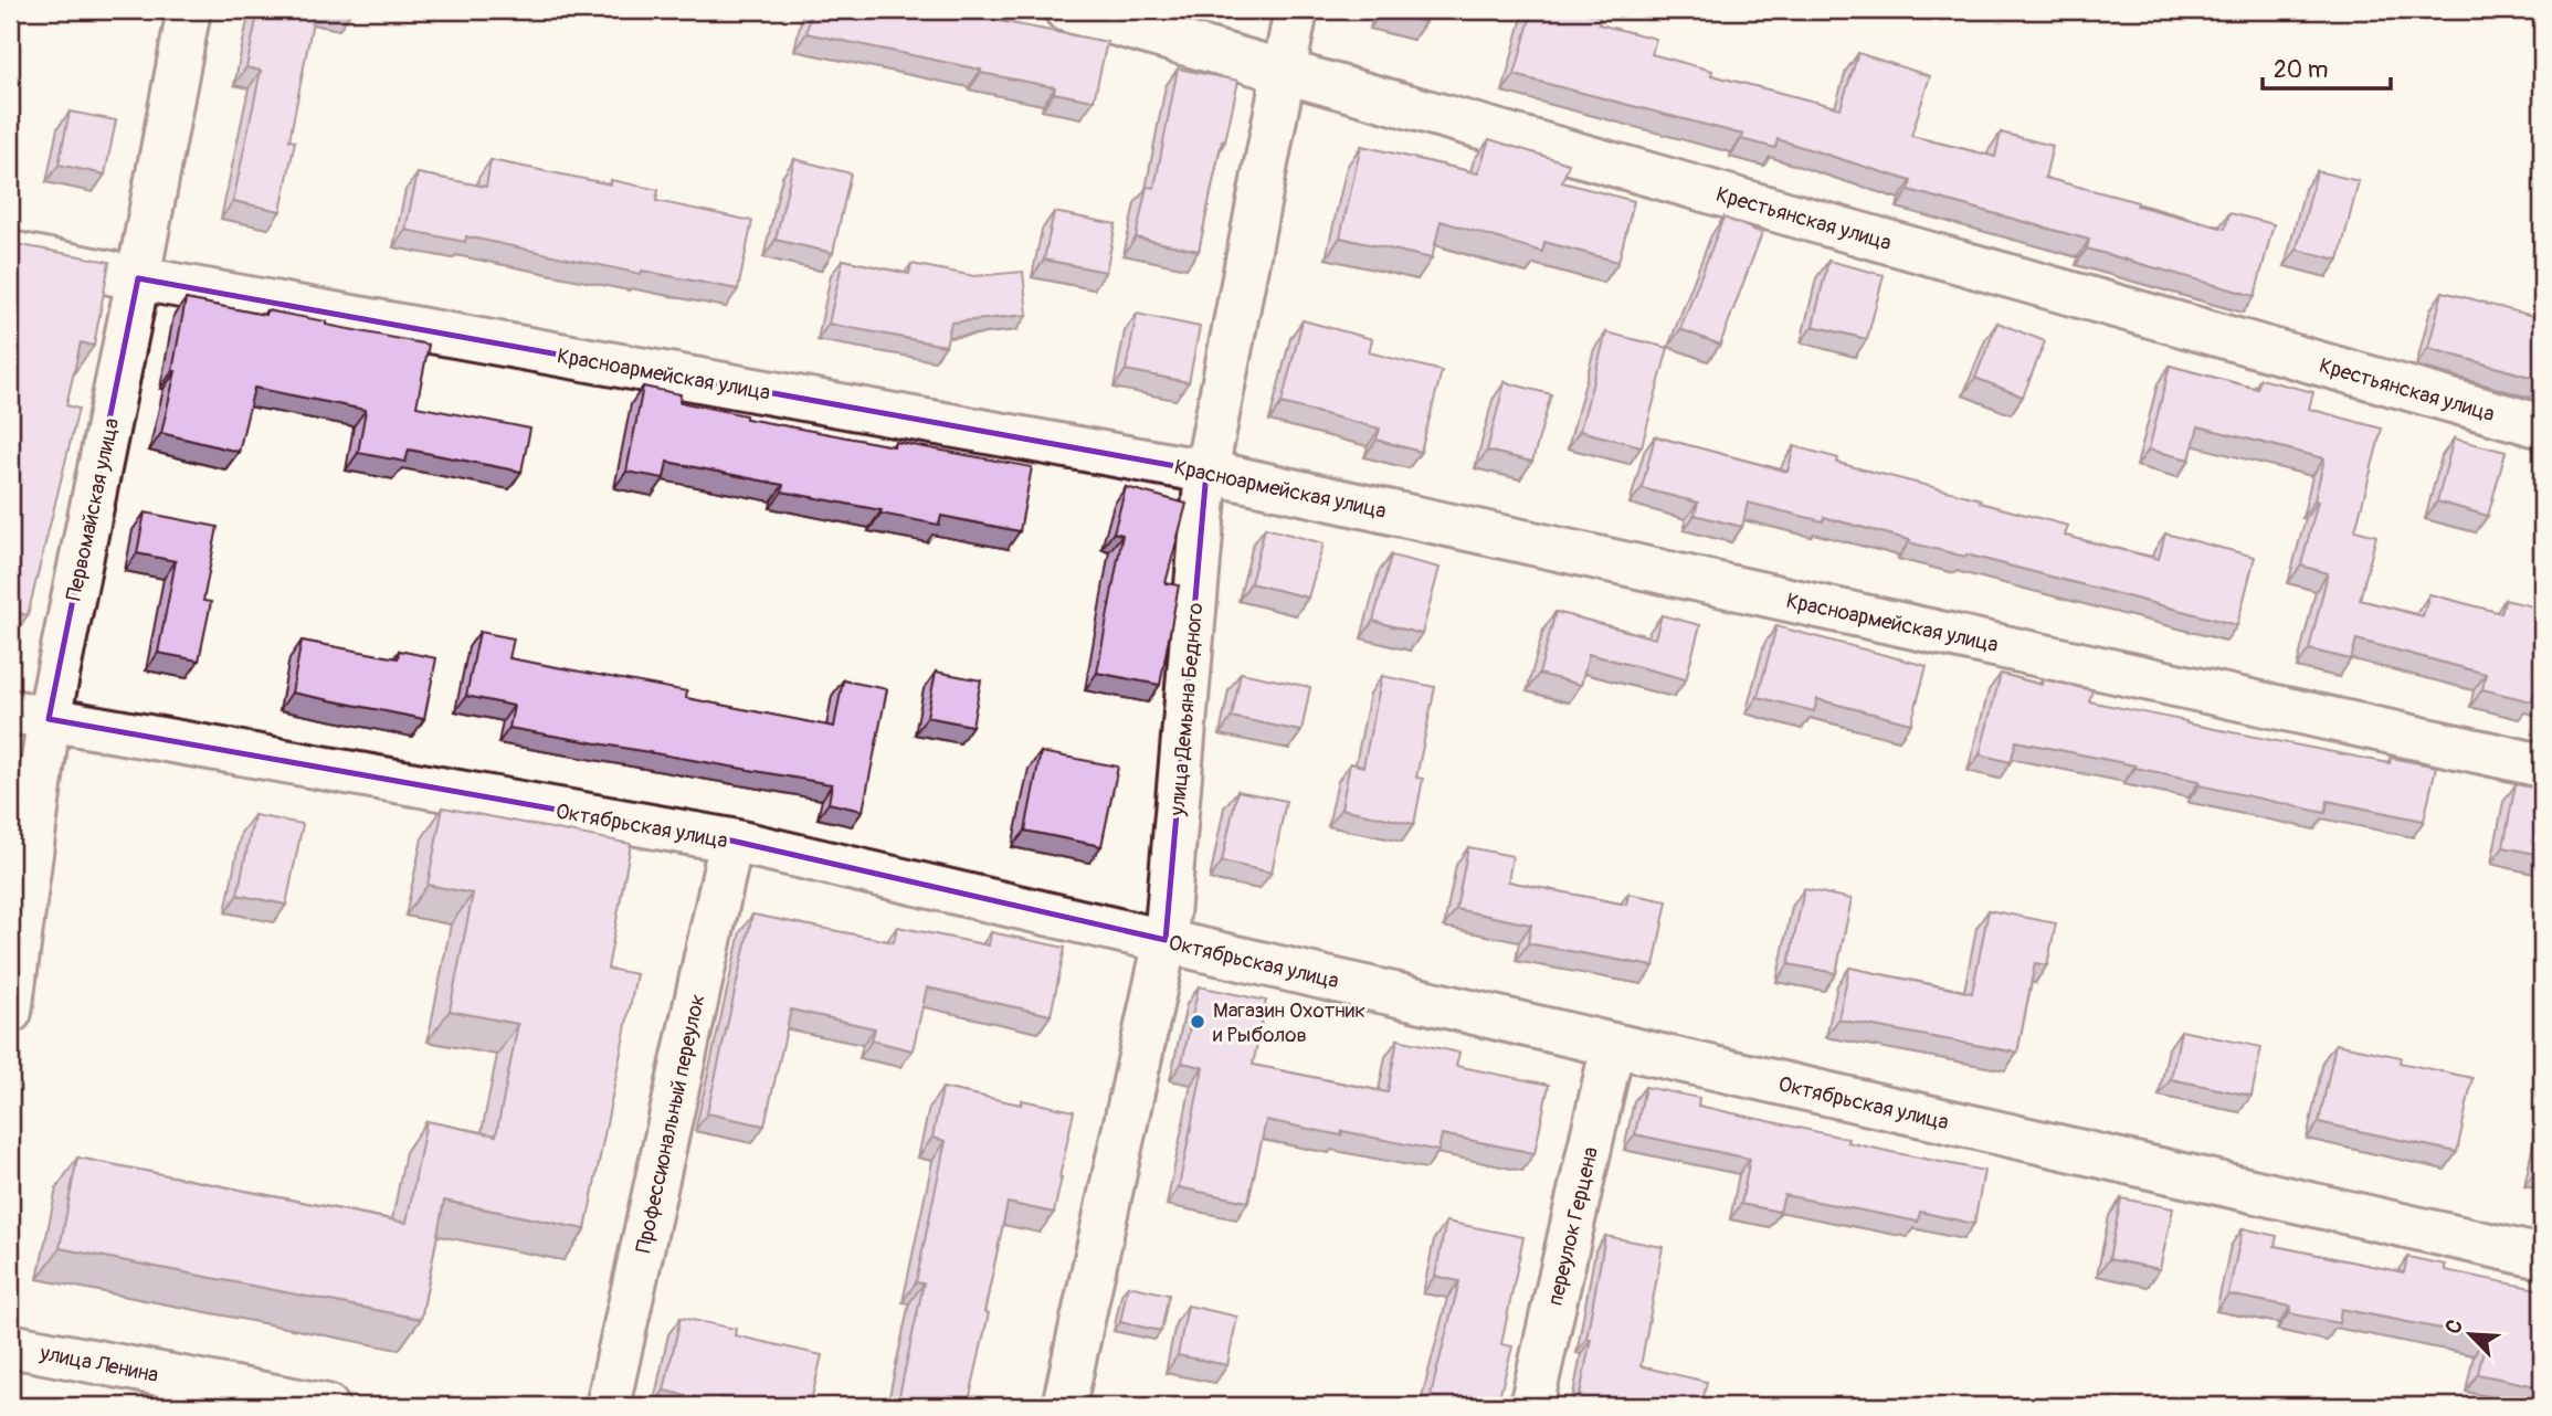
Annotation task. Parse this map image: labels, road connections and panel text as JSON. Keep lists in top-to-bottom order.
{
  "streets": {
    "street": [
      "Крестьянская улица",
      "Красноармейская улица",
      "Первомайская улица",
      "улица Демьяна Бедного",
      "Октябрьская улица",
      "Профессиональный переулок",
      "переулок Герцена",
      "улица Ленина"
    ]
  },
  "crossings": [
    ["Крестьянская улица", "улица Демьяна Бедного"],
    ["Красноармейская улица", "Первомайская улица"],
    ["Красноармейская улица", "улица Демьяна Бедного"],
    ["Первомайская улица", "Октябрьская улица"],
    ["улица Демьяна Бедного", "Октябрьская улица"],
    ["Октябрьская улица", "Профессиональный переулок"],
    ["Октябрьская улица", "переулок Герцена"]
  ],
  "places": ["Магазин Охотник и Рыболов"],
  "scale_bar": "20 m",
  "north": "top left"
}
